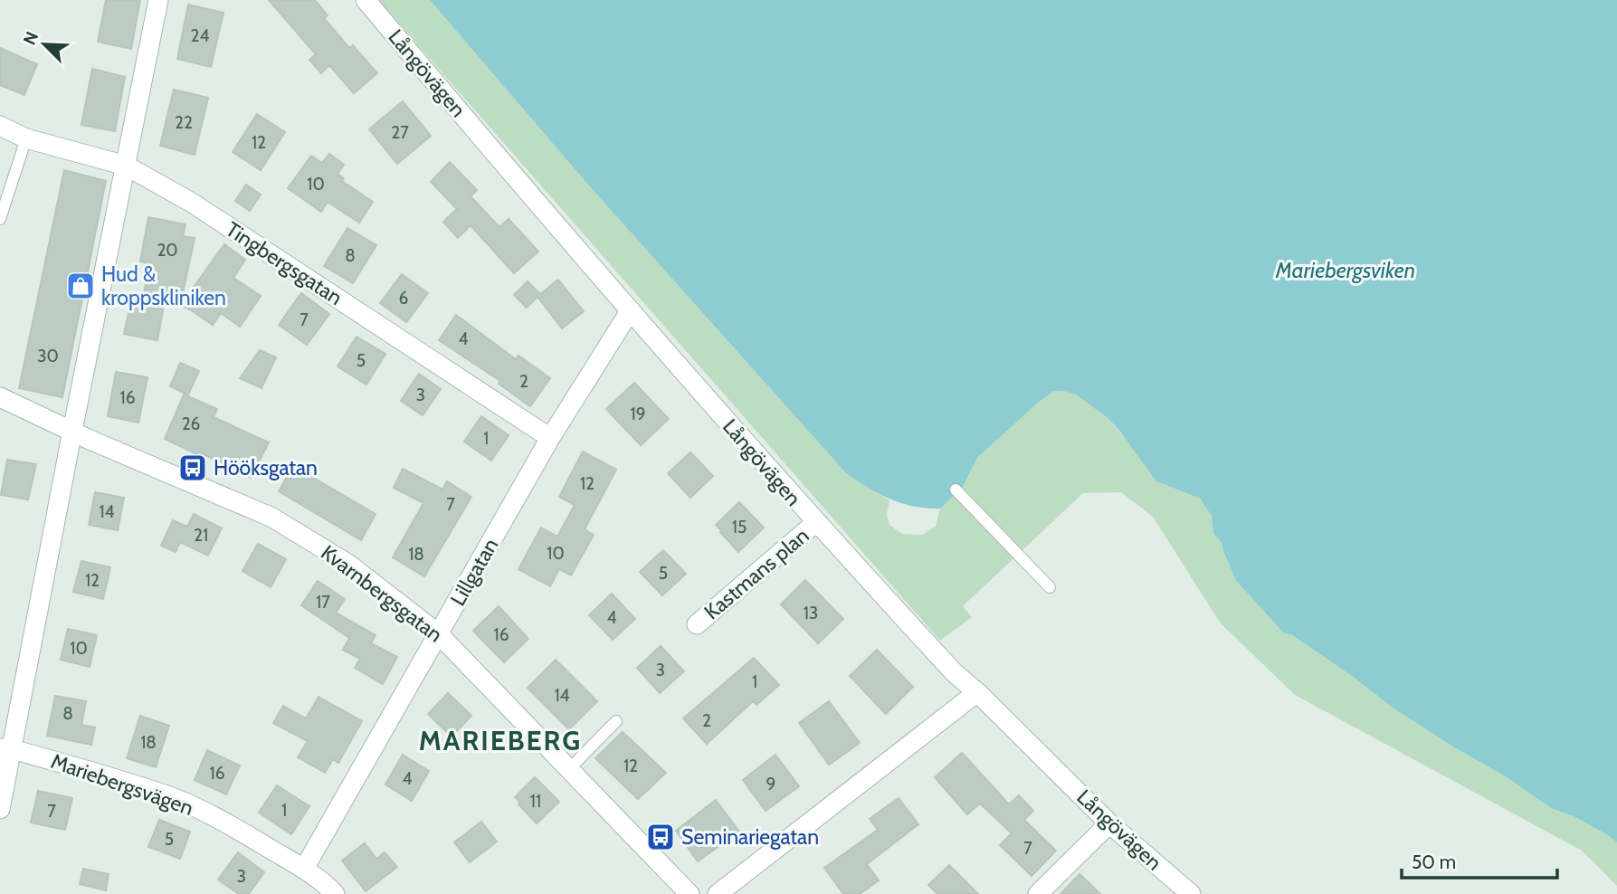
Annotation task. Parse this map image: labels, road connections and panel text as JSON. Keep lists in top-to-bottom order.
{
  "streets": {
    "street": [
      "Långövägen",
      "Tingbergsgatan",
      "Lillgatan",
      "Kastmans plan",
      "Kvarnbergsgatan",
      "Mariebergsvägen"
    ]
  },
  "crossings": [
    ["Långövägen", "Lillgatan"],
    ["Långövägen", "Kastmans plan"],
    ["Tingbergsgatan", "Lillgatan"],
    ["Lillgatan", "Kvarnbergsgatan"],
    ["Lillgatan", "Mariebergsvägen"]
  ],
  "districts": ["MARIEBERG"],
  "water": ["Mariebergsviken"],
  "places": {
    "shop": ["Hud & kroppskliniken"],
    "bus stop": ["Hööksgatan", "Seminariegatan"]
  },
  "house_numbers": [
    "24",
    "22",
    "27",
    "12",
    "10",
    "20",
    "8",
    "6",
    "7",
    "4",
    "30",
    "5",
    "2",
    "3",
    "16",
    "19",
    "26",
    "1",
    "12",
    "7",
    "14",
    "15",
    "21",
    "10",
    "18",
    "5",
    "12",
    "17",
    "13",
    "4",
    "16",
    "10",
    "3",
    "1",
    "14",
    "8",
    "2",
    "18",
    "12",
    "16",
    "4",
    "9",
    "11",
    "1",
    "7",
    "5",
    "7",
    "3"
  ],
  "scale_bar": "50 m",
  "north": "top left"
}
